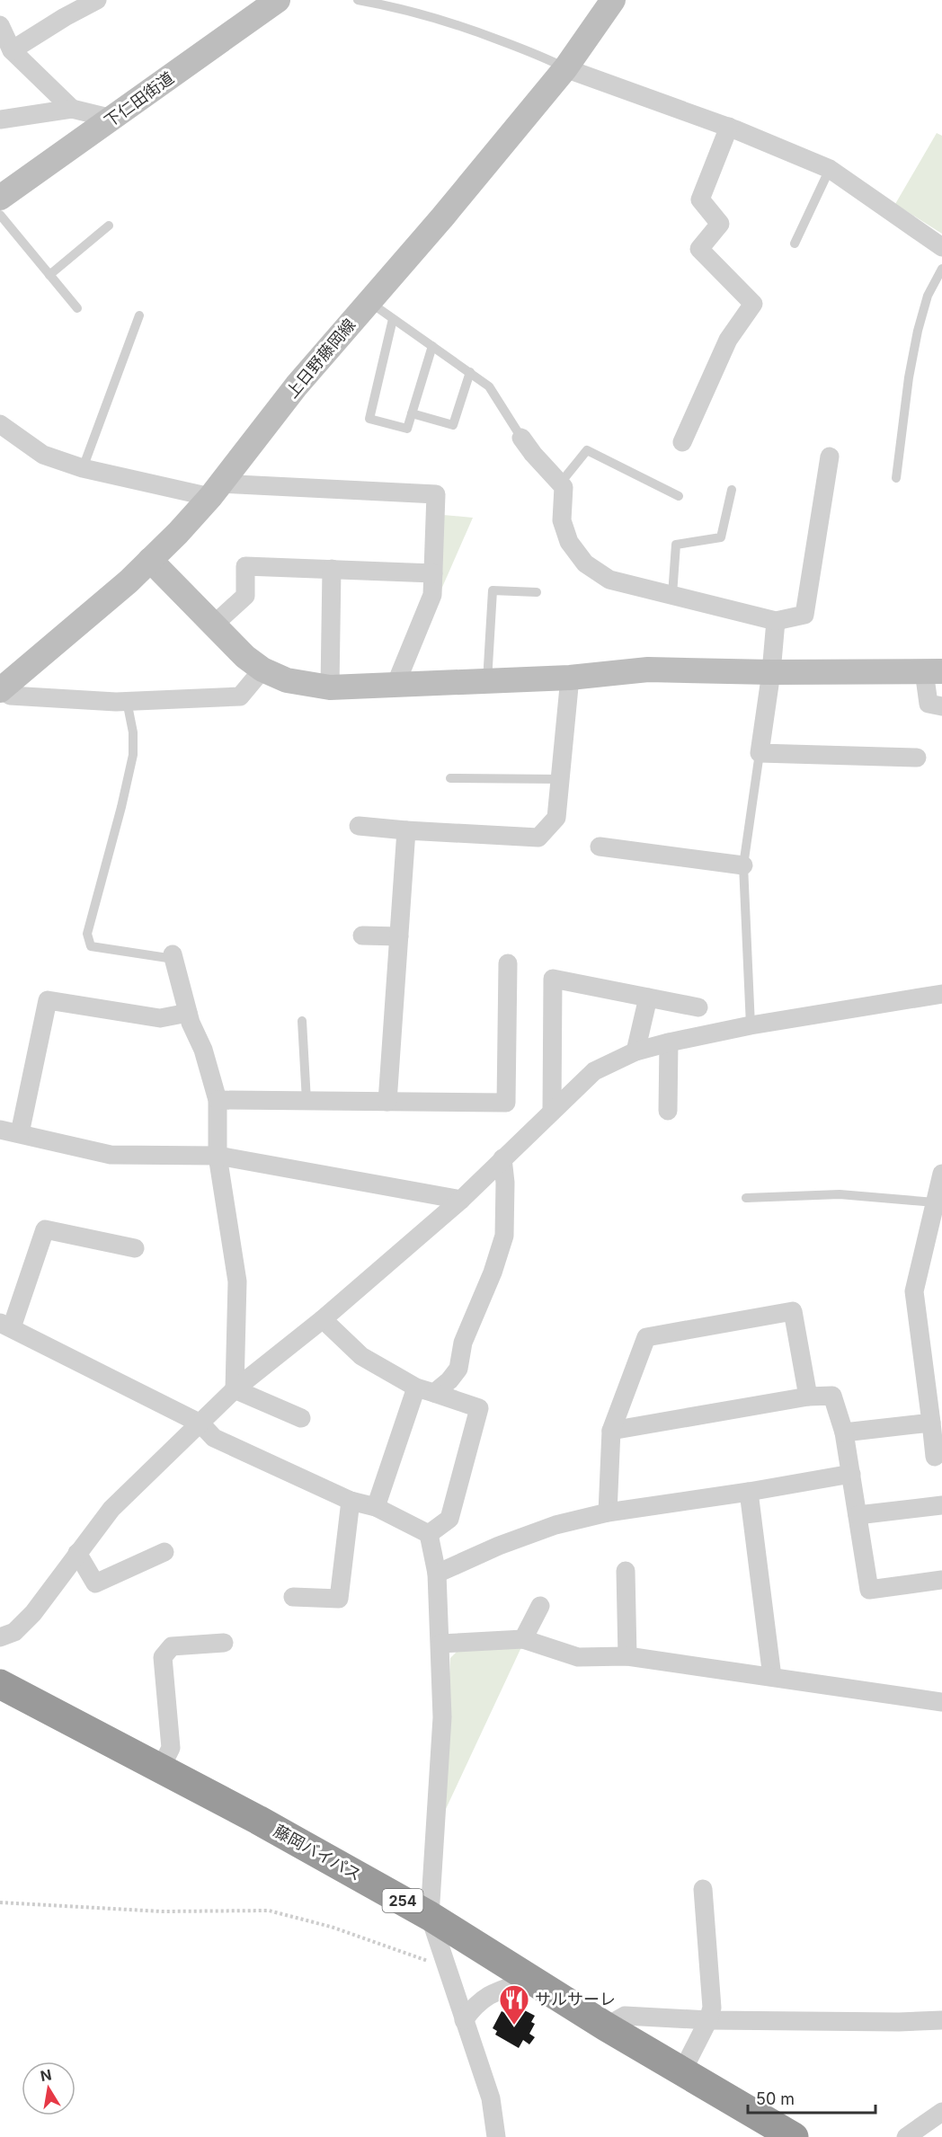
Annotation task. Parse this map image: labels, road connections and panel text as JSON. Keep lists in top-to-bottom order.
{
  "streets": {
    "highway": ["藤岡バイパス", "254"],
    "street": ["下仁田街道", "上日野藤岡線"]
  },
  "places": {
    "restaurant": ["サルサーレ"]
  },
  "scale_bar": "50 m",
  "north": "top"
}
